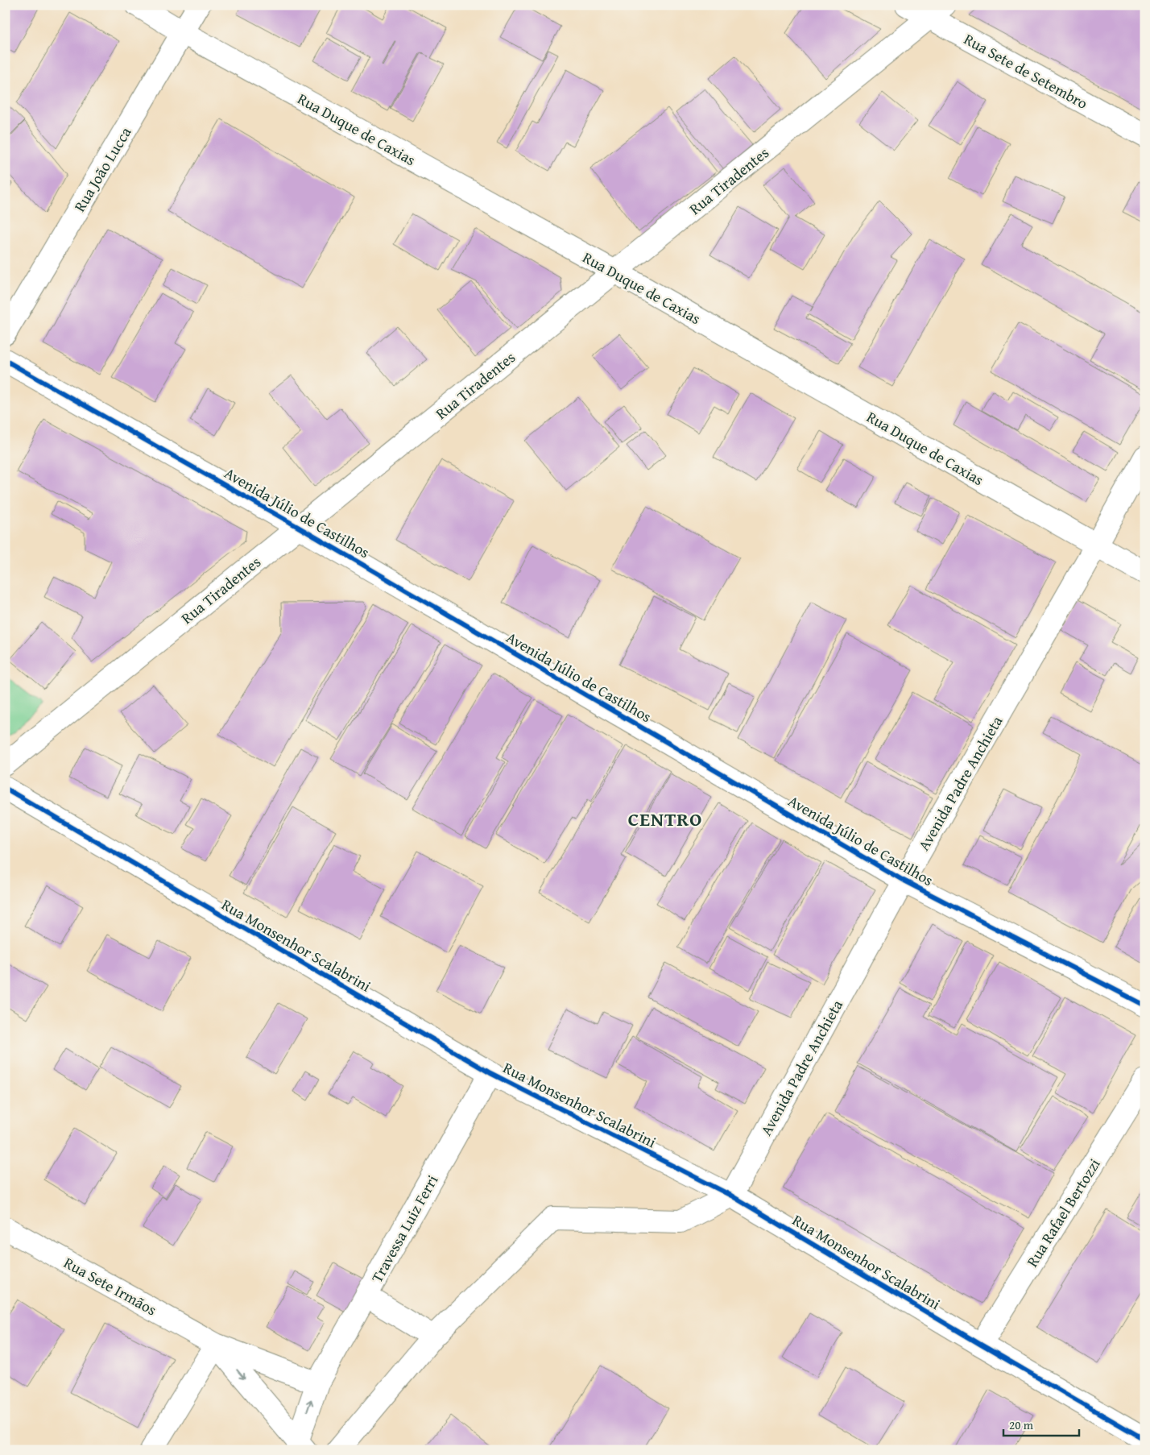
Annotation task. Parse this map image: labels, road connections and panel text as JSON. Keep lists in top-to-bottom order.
{
  "streets": {
    "street": [
      "Rua Sete de Setembro",
      "Rua Duque de Caxias",
      "Rua João Lucca",
      "Rua Tiradentes",
      "Avenida Júlio de Castilhos",
      "Avenida Padre Anchieta",
      "Rua Monsenhor Scalabrini",
      "Rua Rafael Bertozzi",
      "Travessa Luiz Ferri",
      "Rua Sete Irmãos"
    ]
  },
  "crossings": [
    ["Rua Sete de Setembro", "Rua Tiradentes"],
    ["Rua Duque de Caxias", "Rua João Lucca"],
    ["Rua Duque de Caxias", "Rua Tiradentes"],
    ["Rua Duque de Caxias", "Avenida Padre Anchieta"],
    ["Rua Tiradentes", "Avenida Júlio de Castilhos"],
    ["Avenida Júlio de Castilhos", "Avenida Padre Anchieta"],
    ["Avenida Padre Anchieta", "Rua Monsenhor Scalabrini"],
    ["Rua Monsenhor Scalabrini", "Rua Rafael Bertozzi"],
    ["Rua Monsenhor Scalabrini", "Travessa Luiz Ferri"]
  ],
  "districts": ["CENTRO"],
  "scale_bar": "20 m"
}
